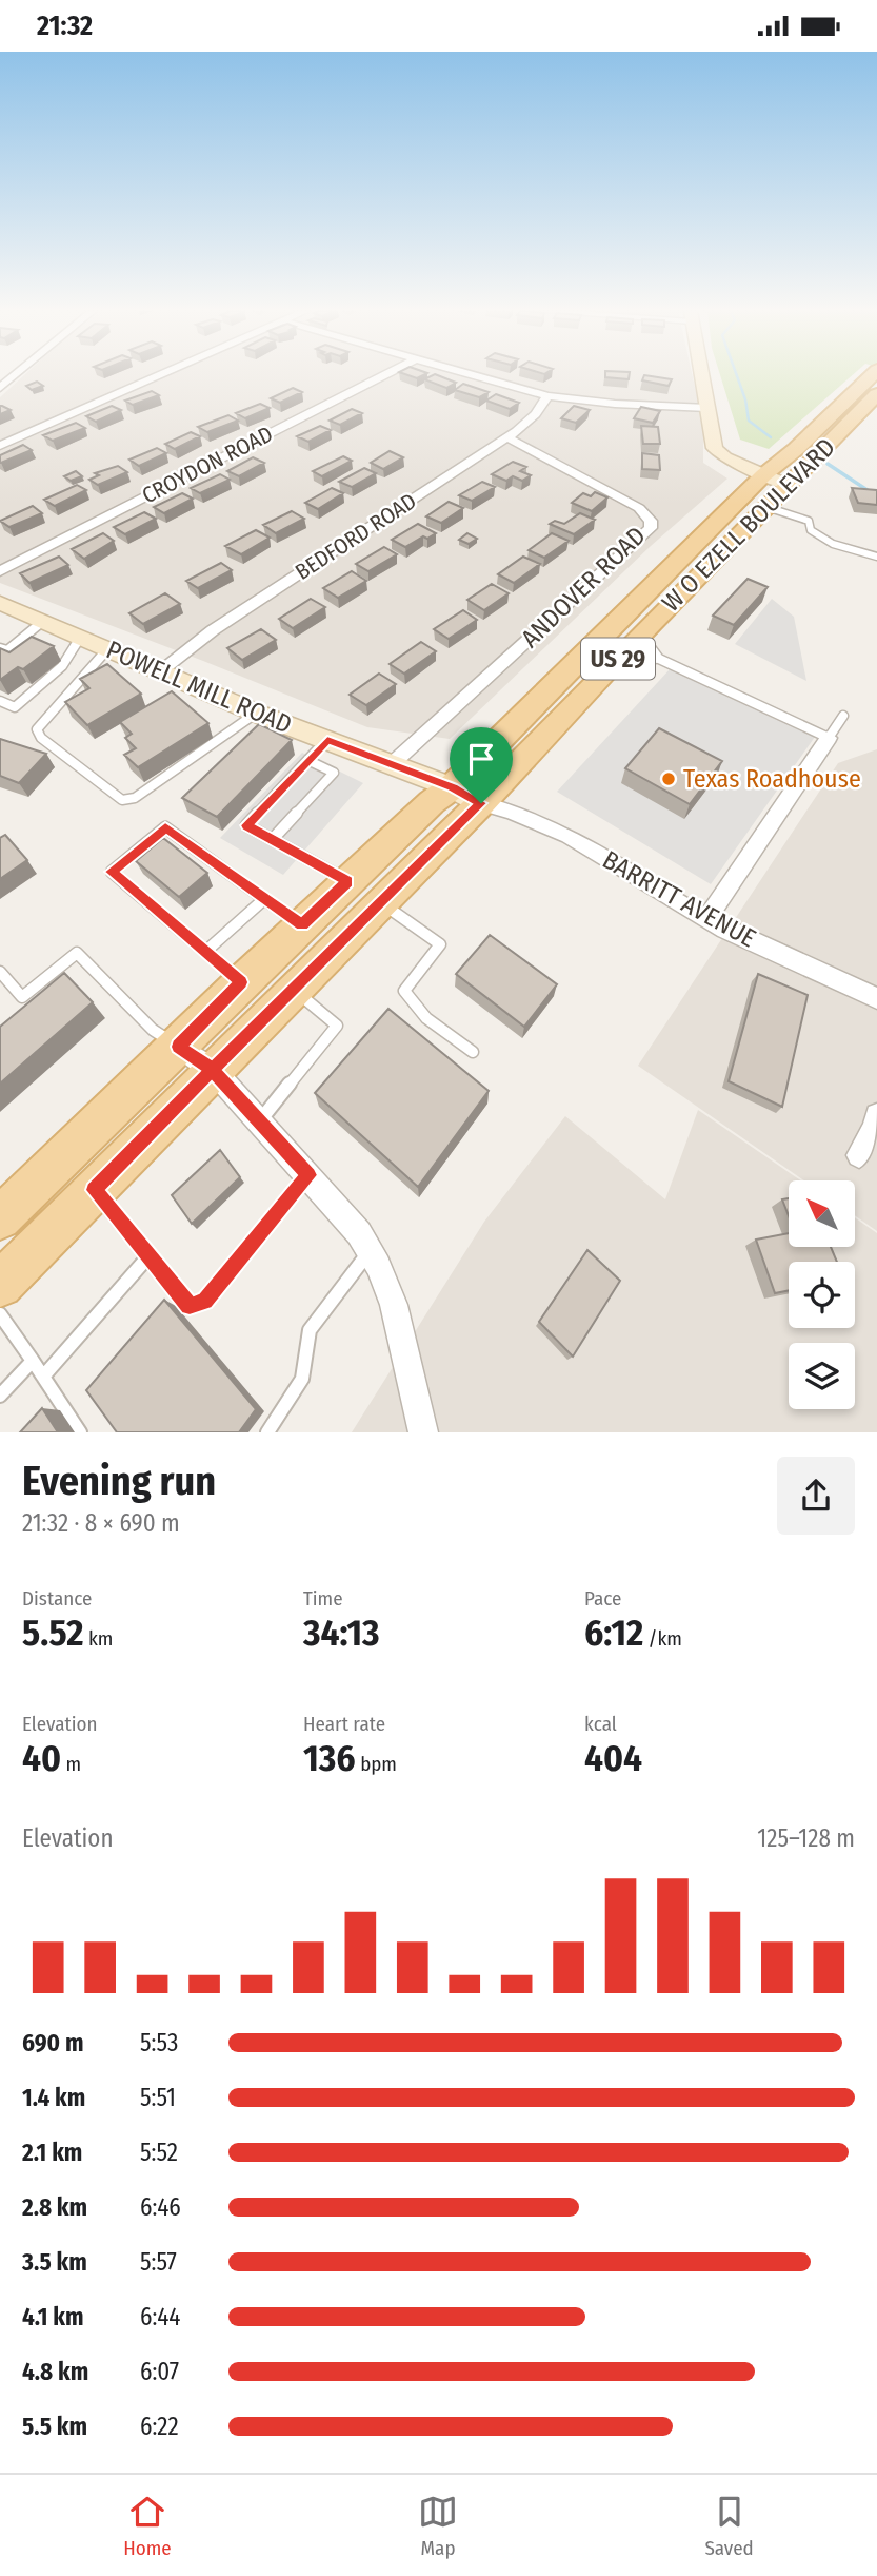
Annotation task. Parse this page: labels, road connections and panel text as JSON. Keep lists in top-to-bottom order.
{
  "streets": {
    "main road": ["W O EZELL BOULEVARD", "US 29"],
    "street": [
      "CROYDON ROAD",
      "BEDFORD ROAD",
      "ANDOVER ROAD",
      "POWELL MILL ROAD",
      "BARRITT AVENUE"
    ]
  },
  "crossings": [
    ["W O EZELL BOULEVARD", "POWELL MILL ROAD"],
    ["W O EZELL BOULEVARD", "BARRITT AVENUE"],
    ["BEDFORD ROAD", "ANDOVER ROAD"],
    ["BEDFORD ROAD", "POWELL MILL ROAD"],
    ["ANDOVER ROAD", "POWELL MILL ROAD"],
    ["POWELL MILL ROAD", "BARRITT AVENUE"]
  ],
  "places": ["Texas Roadhouse"],
  "north": "top left",
  "page": {
    "status": "21:32",
    "heading": ["Evening run", "21:32 · 8 × 690 m"],
    "stats": [
      ["Distance", "5.52 km"],
      ["Time", "34:13"],
      ["Pace", "6:12 /km"],
      ["Elevation", "40 m"],
      ["Heart rate", "136 bpm"],
      ["kcal", "404"]
    ],
    "chart": ["Elevation", "125–128 m"],
    "list": [
      {
        "name": "690 m",
        "note": "5:53"
      },
      {
        "name": "1.4 km",
        "note": "5:51"
      },
      {
        "name": "2.1 km",
        "note": "5:52"
      },
      {
        "name": "2.8 km",
        "note": "6:46"
      },
      {
        "name": "3.5 km",
        "note": "5:57"
      },
      {
        "name": "4.1 km",
        "note": "6:44"
      },
      {
        "name": "4.8 km",
        "note": "6:07"
      },
      {
        "name": "5.5 km",
        "note": "6:22"
      }
    ],
    "tabs": ["Home", "Map", "Saved"]
  }
}
